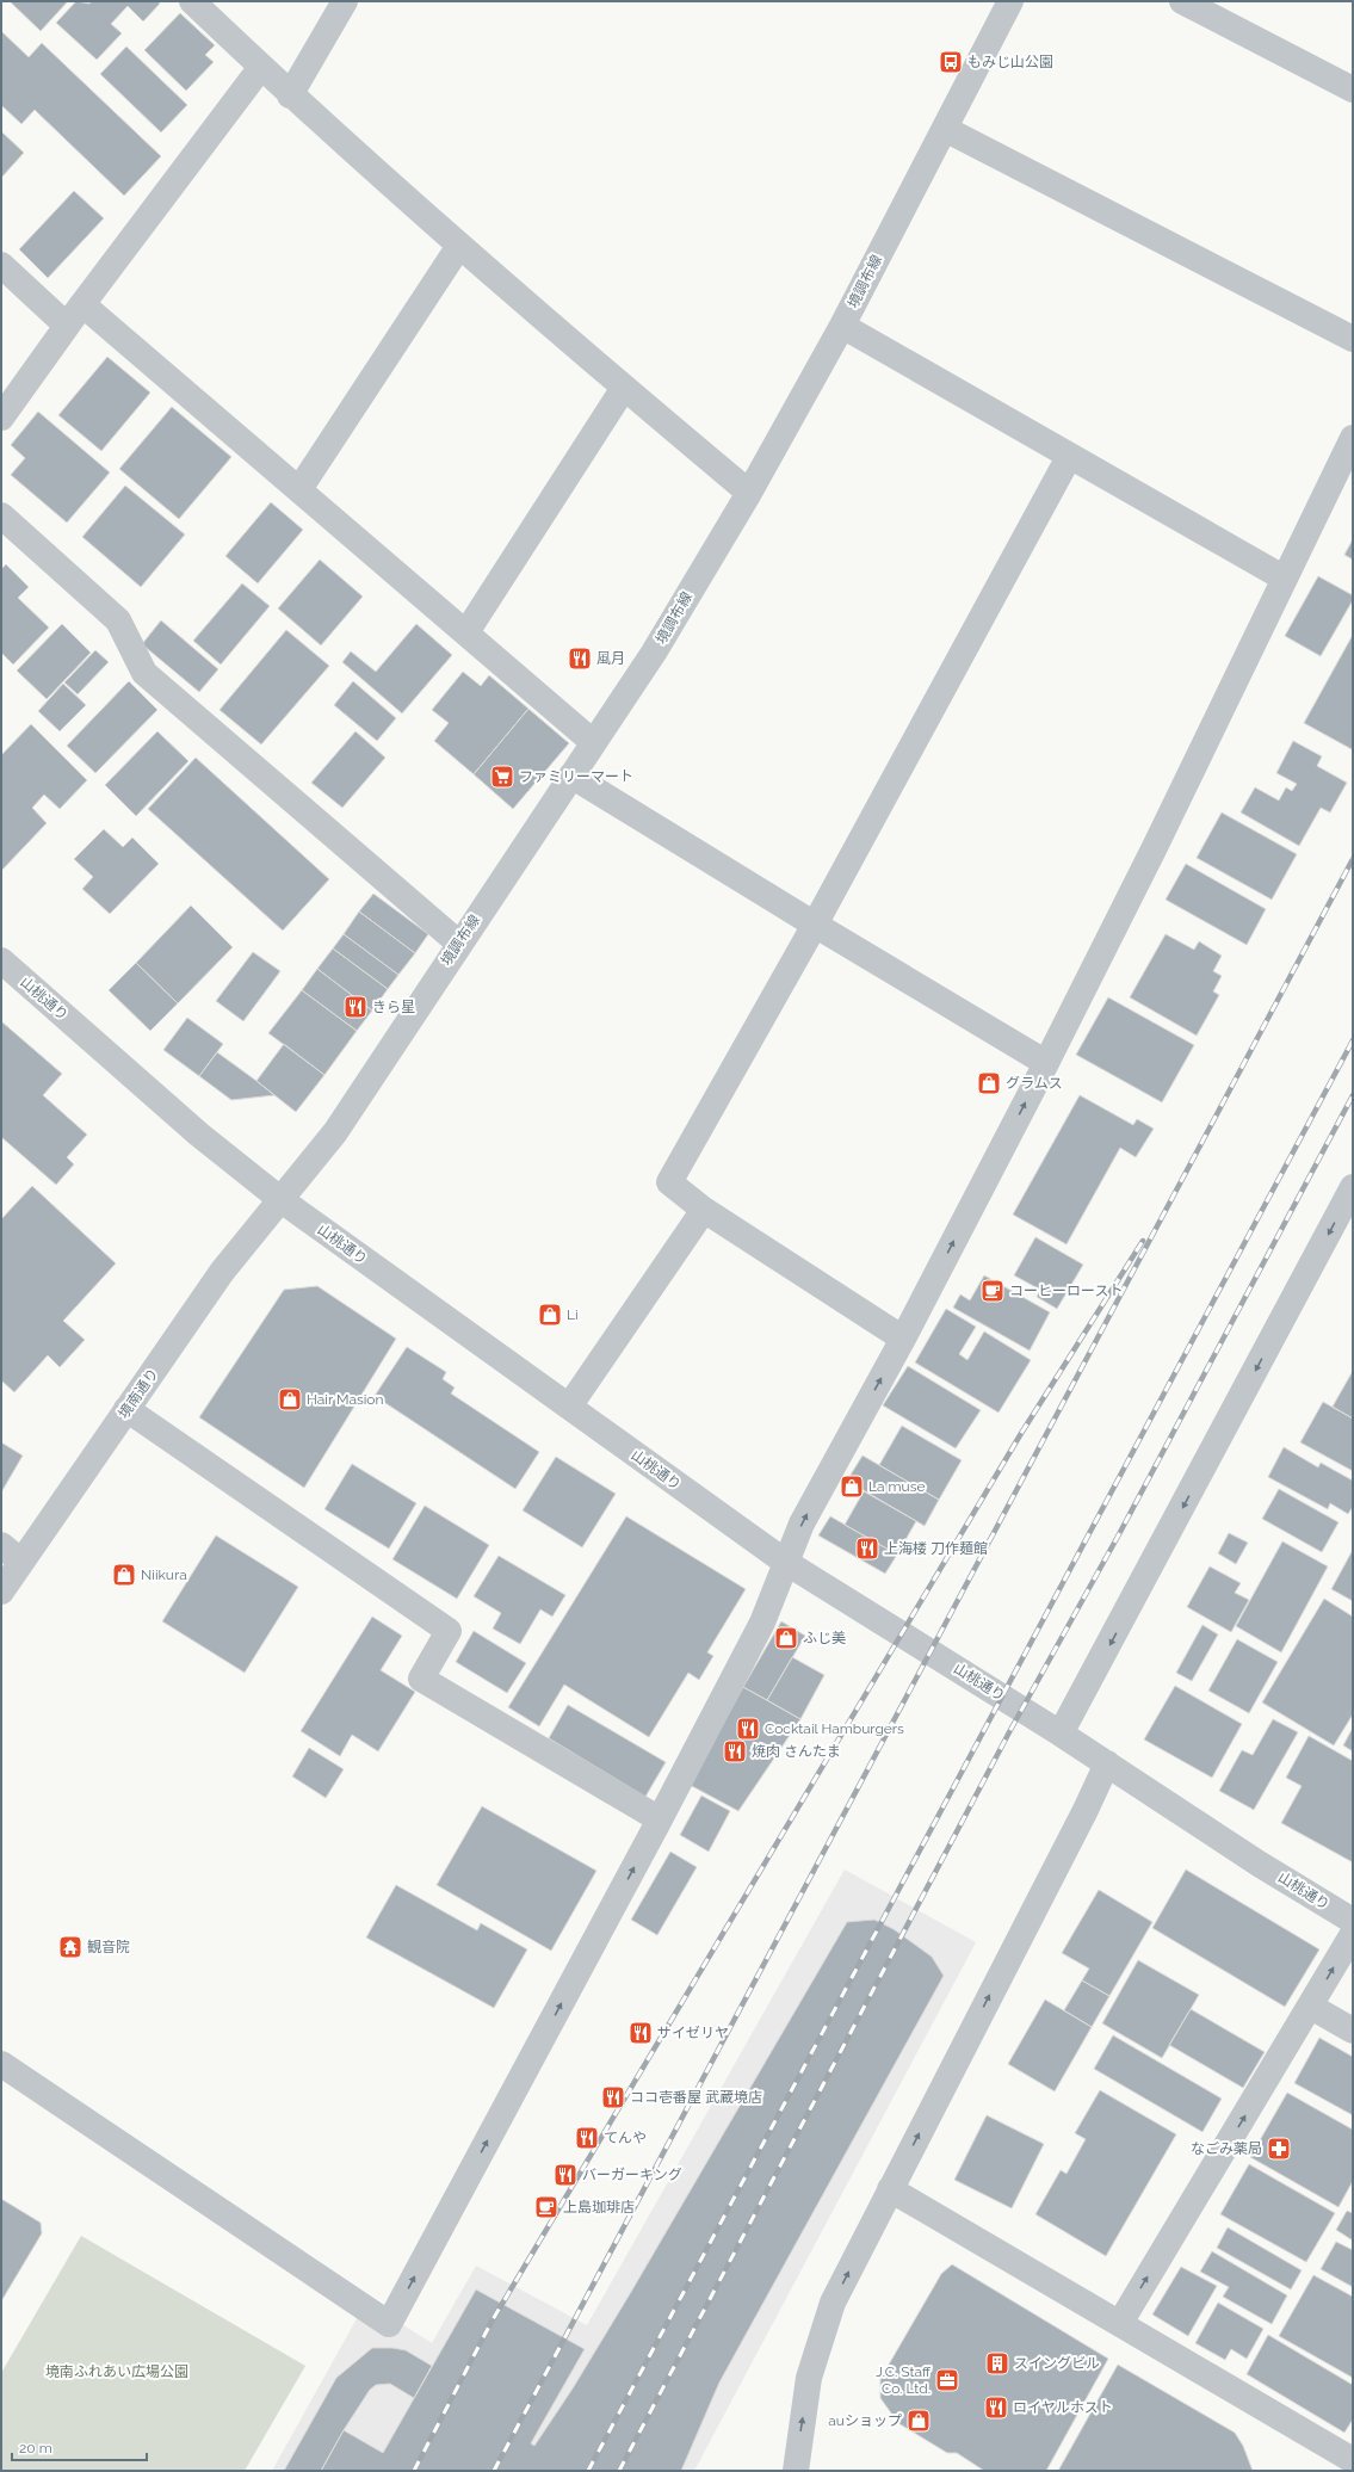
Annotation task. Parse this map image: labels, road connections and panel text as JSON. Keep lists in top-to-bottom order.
{
  "streets": {
    "street": ["境調布線", "山桃通り", "境南通り"]
  },
  "crossings": [
    ["境調布線", "山桃通り"],
    ["境調布線", "境南通り"],
    ["山桃通り", "境南通り"]
  ],
  "parks": ["境南ふれあい広場公園"],
  "places": {
    "bus stop": ["もみじ山公園"],
    "restaurant": [
      "風月",
      "きら星",
      "上海楼 刀作麺館",
      "Cocktail Hamburgers",
      "焼肉 さんたま",
      "サイゼリヤ",
      "ココ壱番屋 武蔵境店",
      "てんや",
      "バーガーキング",
      "ロイヤルホスト"
    ],
    "supermarket": ["ファミリーマート"],
    "shop": [
      "グラムス",
      "Li",
      "Hair Masion",
      "La muse",
      "Niikura",
      "ふじ美",
      "auショップ"
    ],
    "cafe": ["コーヒーロースト", "上島珈琲店"],
    "temple": ["観音院"],
    "pharmacy": ["なごみ薬局"],
    "building": ["スイングビル"],
    "office": ["J.C. Staff Co. Ltd."]
  },
  "scale_bar": "20 m"
}
